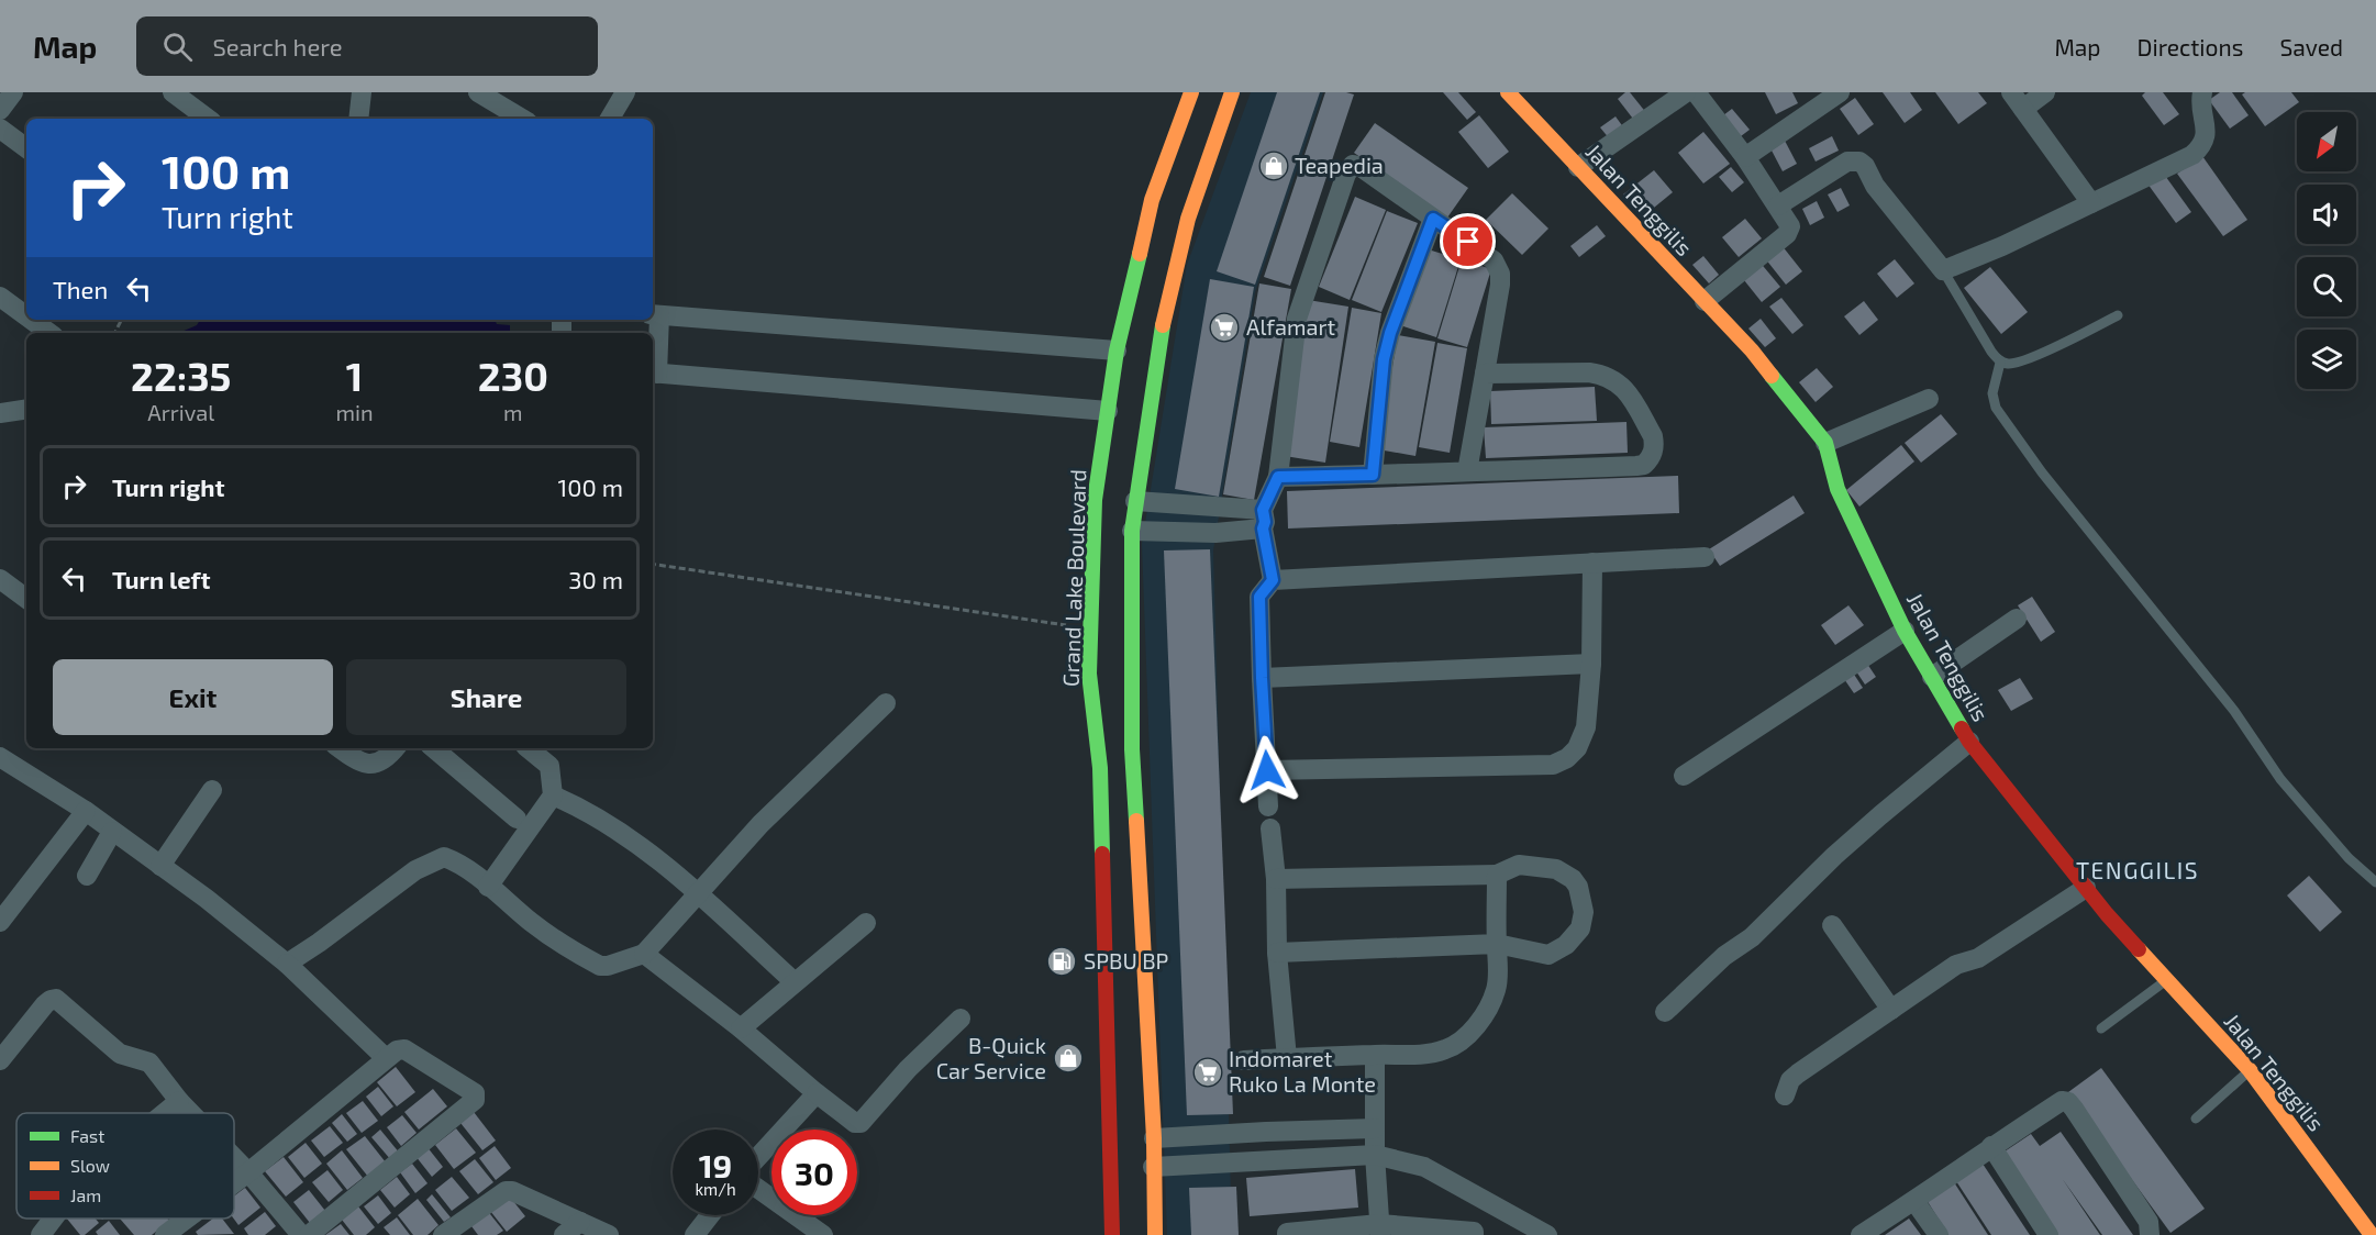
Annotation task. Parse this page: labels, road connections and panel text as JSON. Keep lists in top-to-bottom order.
{
  "streets": {
    "street": ["Jalan Tenggilis", "Grand Lake Boulevard"]
  },
  "districts": ["TENGGILIS"],
  "places": {
    "shop": ["Teapedia", "B-Quick Car Service"],
    "supermarket": ["Alfamart", "Indomaret Ruko La Monte"],
    "fuel station": ["SPBU BP"]
  },
  "legend": ["Fast", "Slow", "Jam"],
  "north": "bottom left",
  "page": {
    "header": "Map",
    "search": "Search here",
    "nav": ["Map", "Directions", "Saved"],
    "turn": ["100 m", "Turn right"],
    "then": "Then",
    "eta": [
      "22:35",
      "Arrival",
      "1",
      "min",
      "230",
      "m"
    ],
    "list": [
      {
        "name": "Turn right",
        "value": "100 m"
      },
      {
        "name": "Turn left",
        "value": "30 m"
      }
    ],
    "buttons": ["Exit", "Share"],
    "speed": "19 km/h",
    "limit": "30"
  }
}
